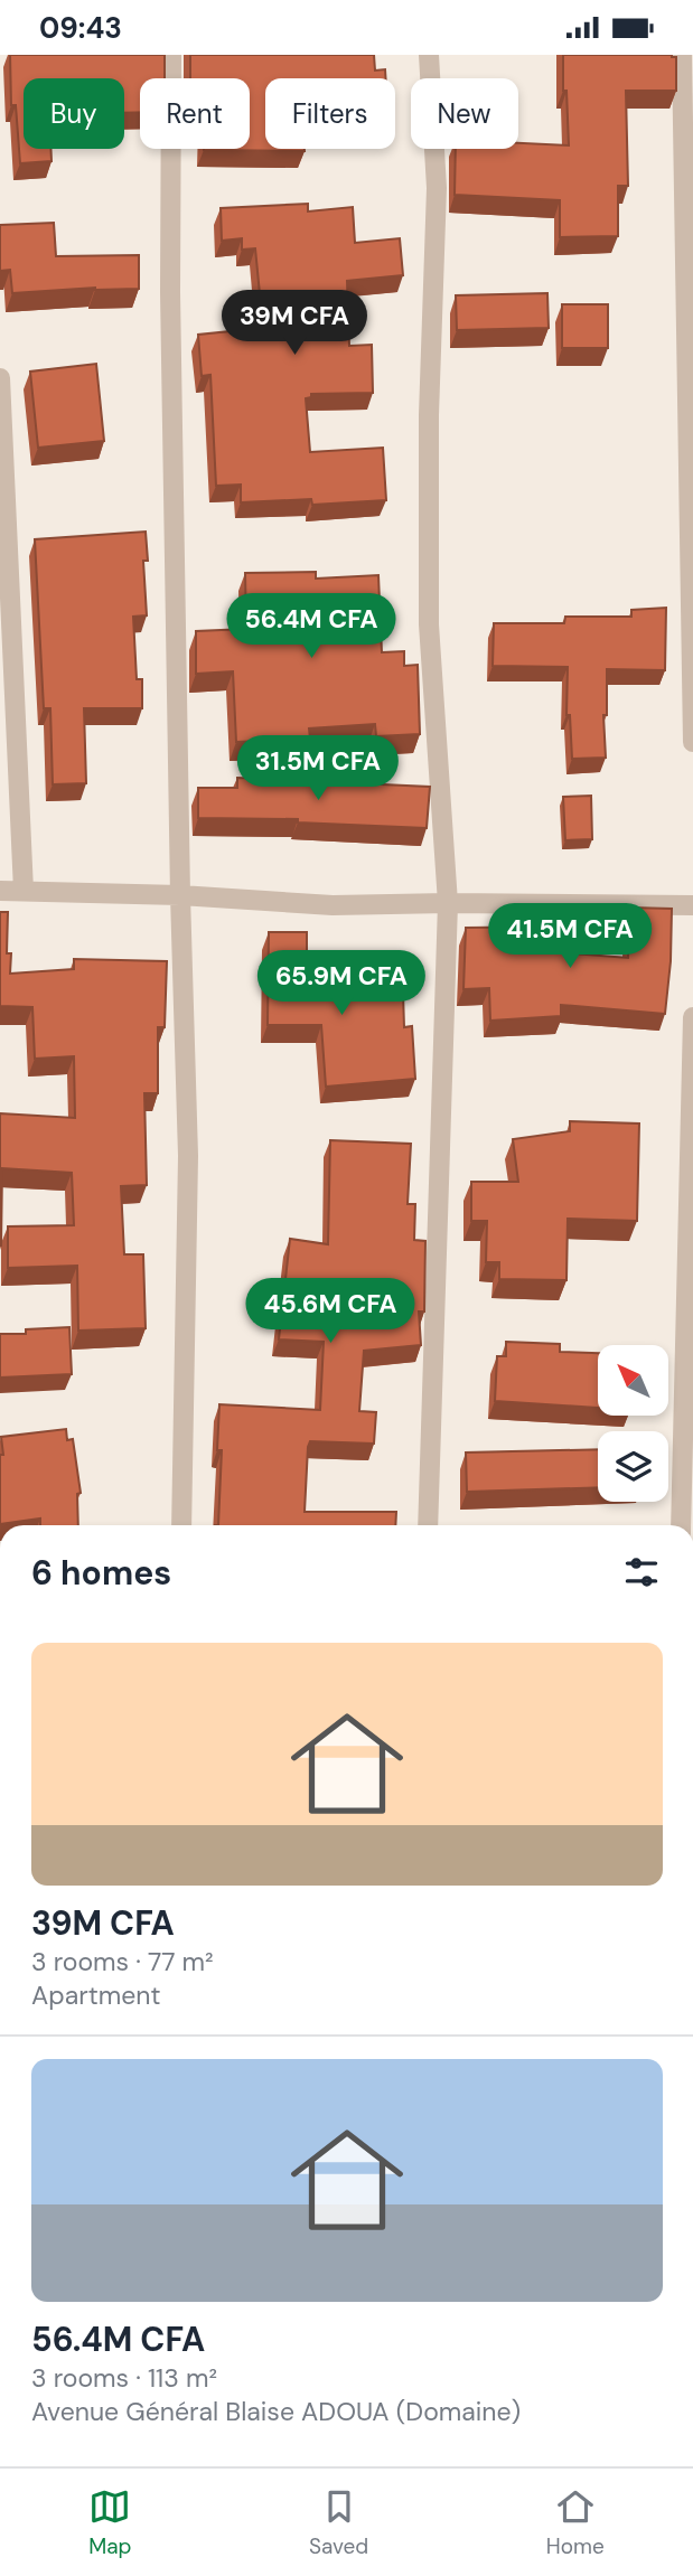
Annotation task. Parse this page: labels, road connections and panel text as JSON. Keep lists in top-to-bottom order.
{
  "north": "top left",
  "page": {
    "status": "09:43",
    "chip": [
      "Buy",
      "Rent",
      "Filters",
      "New"
    ],
    "price": [
      "39M CFA",
      "56.4M CFA",
      "31.5M CFA",
      "41.5M CFA",
      "65.9M CFA",
      "45.6M CFA"
    ],
    "heading": "6 homes",
    "list": [
      {
        "name": "39M CFA",
        "note": "3 rooms · 77 m² · Apartment"
      },
      {
        "name": "56.4M CFA",
        "note": "3 rooms · 113 m² · Avenue Général Blaise ADOUA (Domaine)"
      }
    ],
    "tabs": ["Map", "Saved", "Home"]
  }
}
